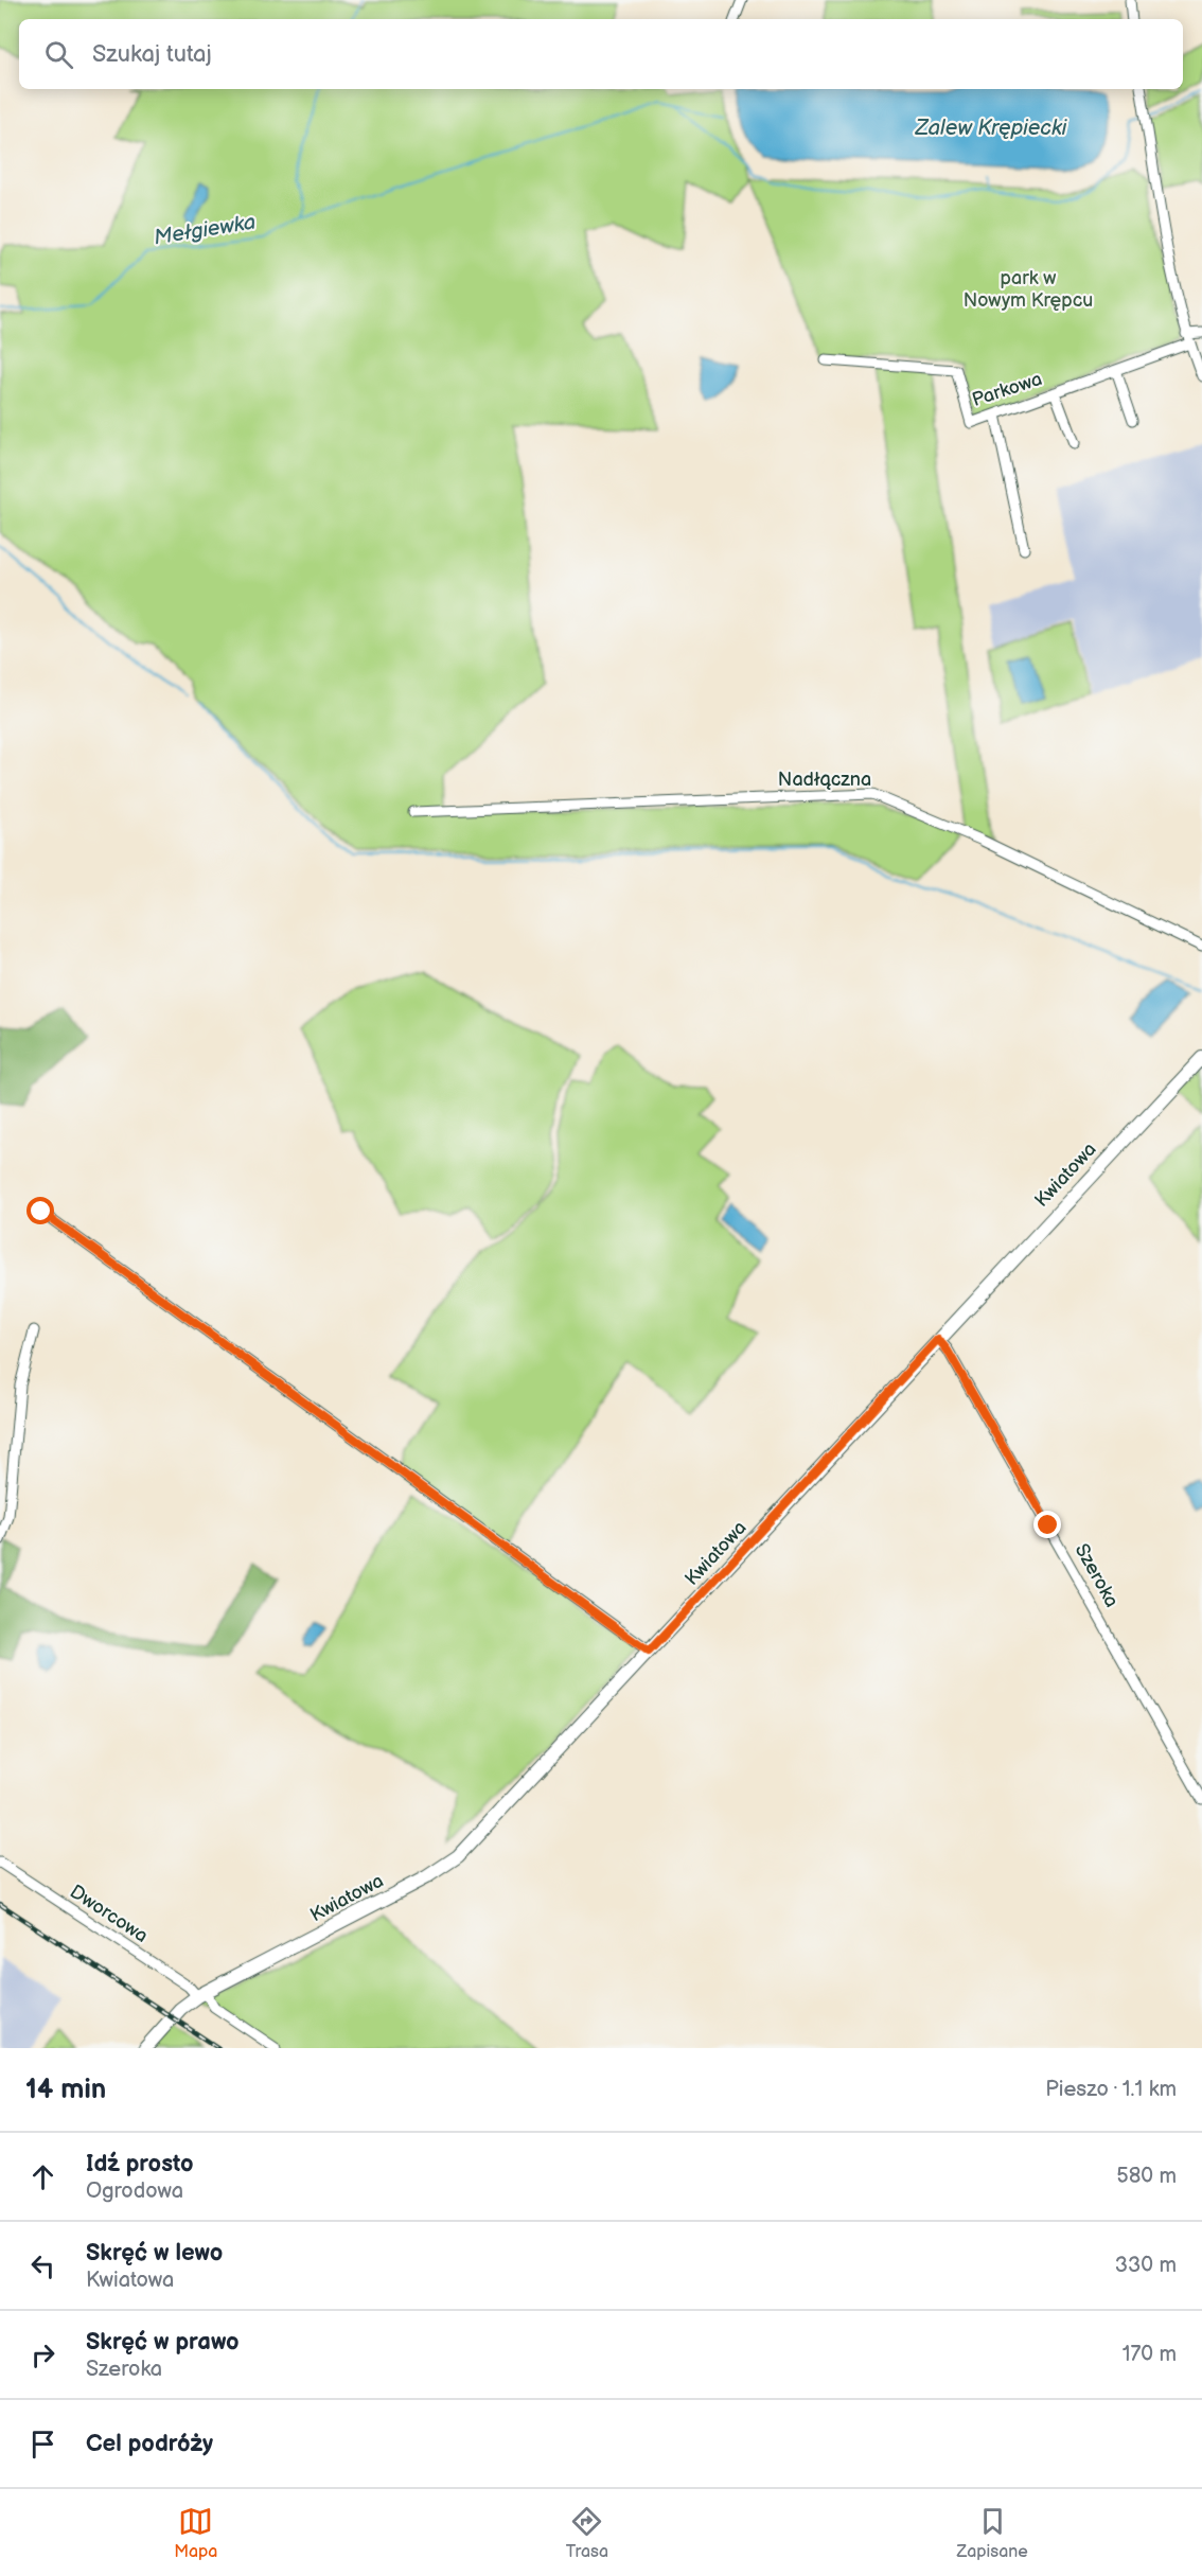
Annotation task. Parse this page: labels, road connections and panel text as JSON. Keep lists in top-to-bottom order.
{
  "streets": {
    "street": [
      "Parkowa",
      "Nadłączna",
      "Kwiatowa",
      "Szeroka",
      "Dworcowa"
    ]
  },
  "crossings": [
    ["Kwiatowa", "Szeroka"],
    ["Kwiatowa", "Dworcowa"]
  ],
  "water": ["Zalew Krępiecki", "Mełgiewka"],
  "parks": ["park w Nowym Krępcu"],
  "page": {
    "search": "Szukaj tutaj",
    "heading": ["14 min", "Pieszo · 1.1 km"],
    "list": [
      ["Idź prosto", "Ogrodowa", "580 m"],
      ["Skręć w lewo", "Kwiatowa", "330 m"],
      ["Skręć w prawo", "Szeroka", "170 m"],
      "Cel podróży"
    ],
    "nav": ["Mapa", "Trasa", "Zapisane"]
  }
}
